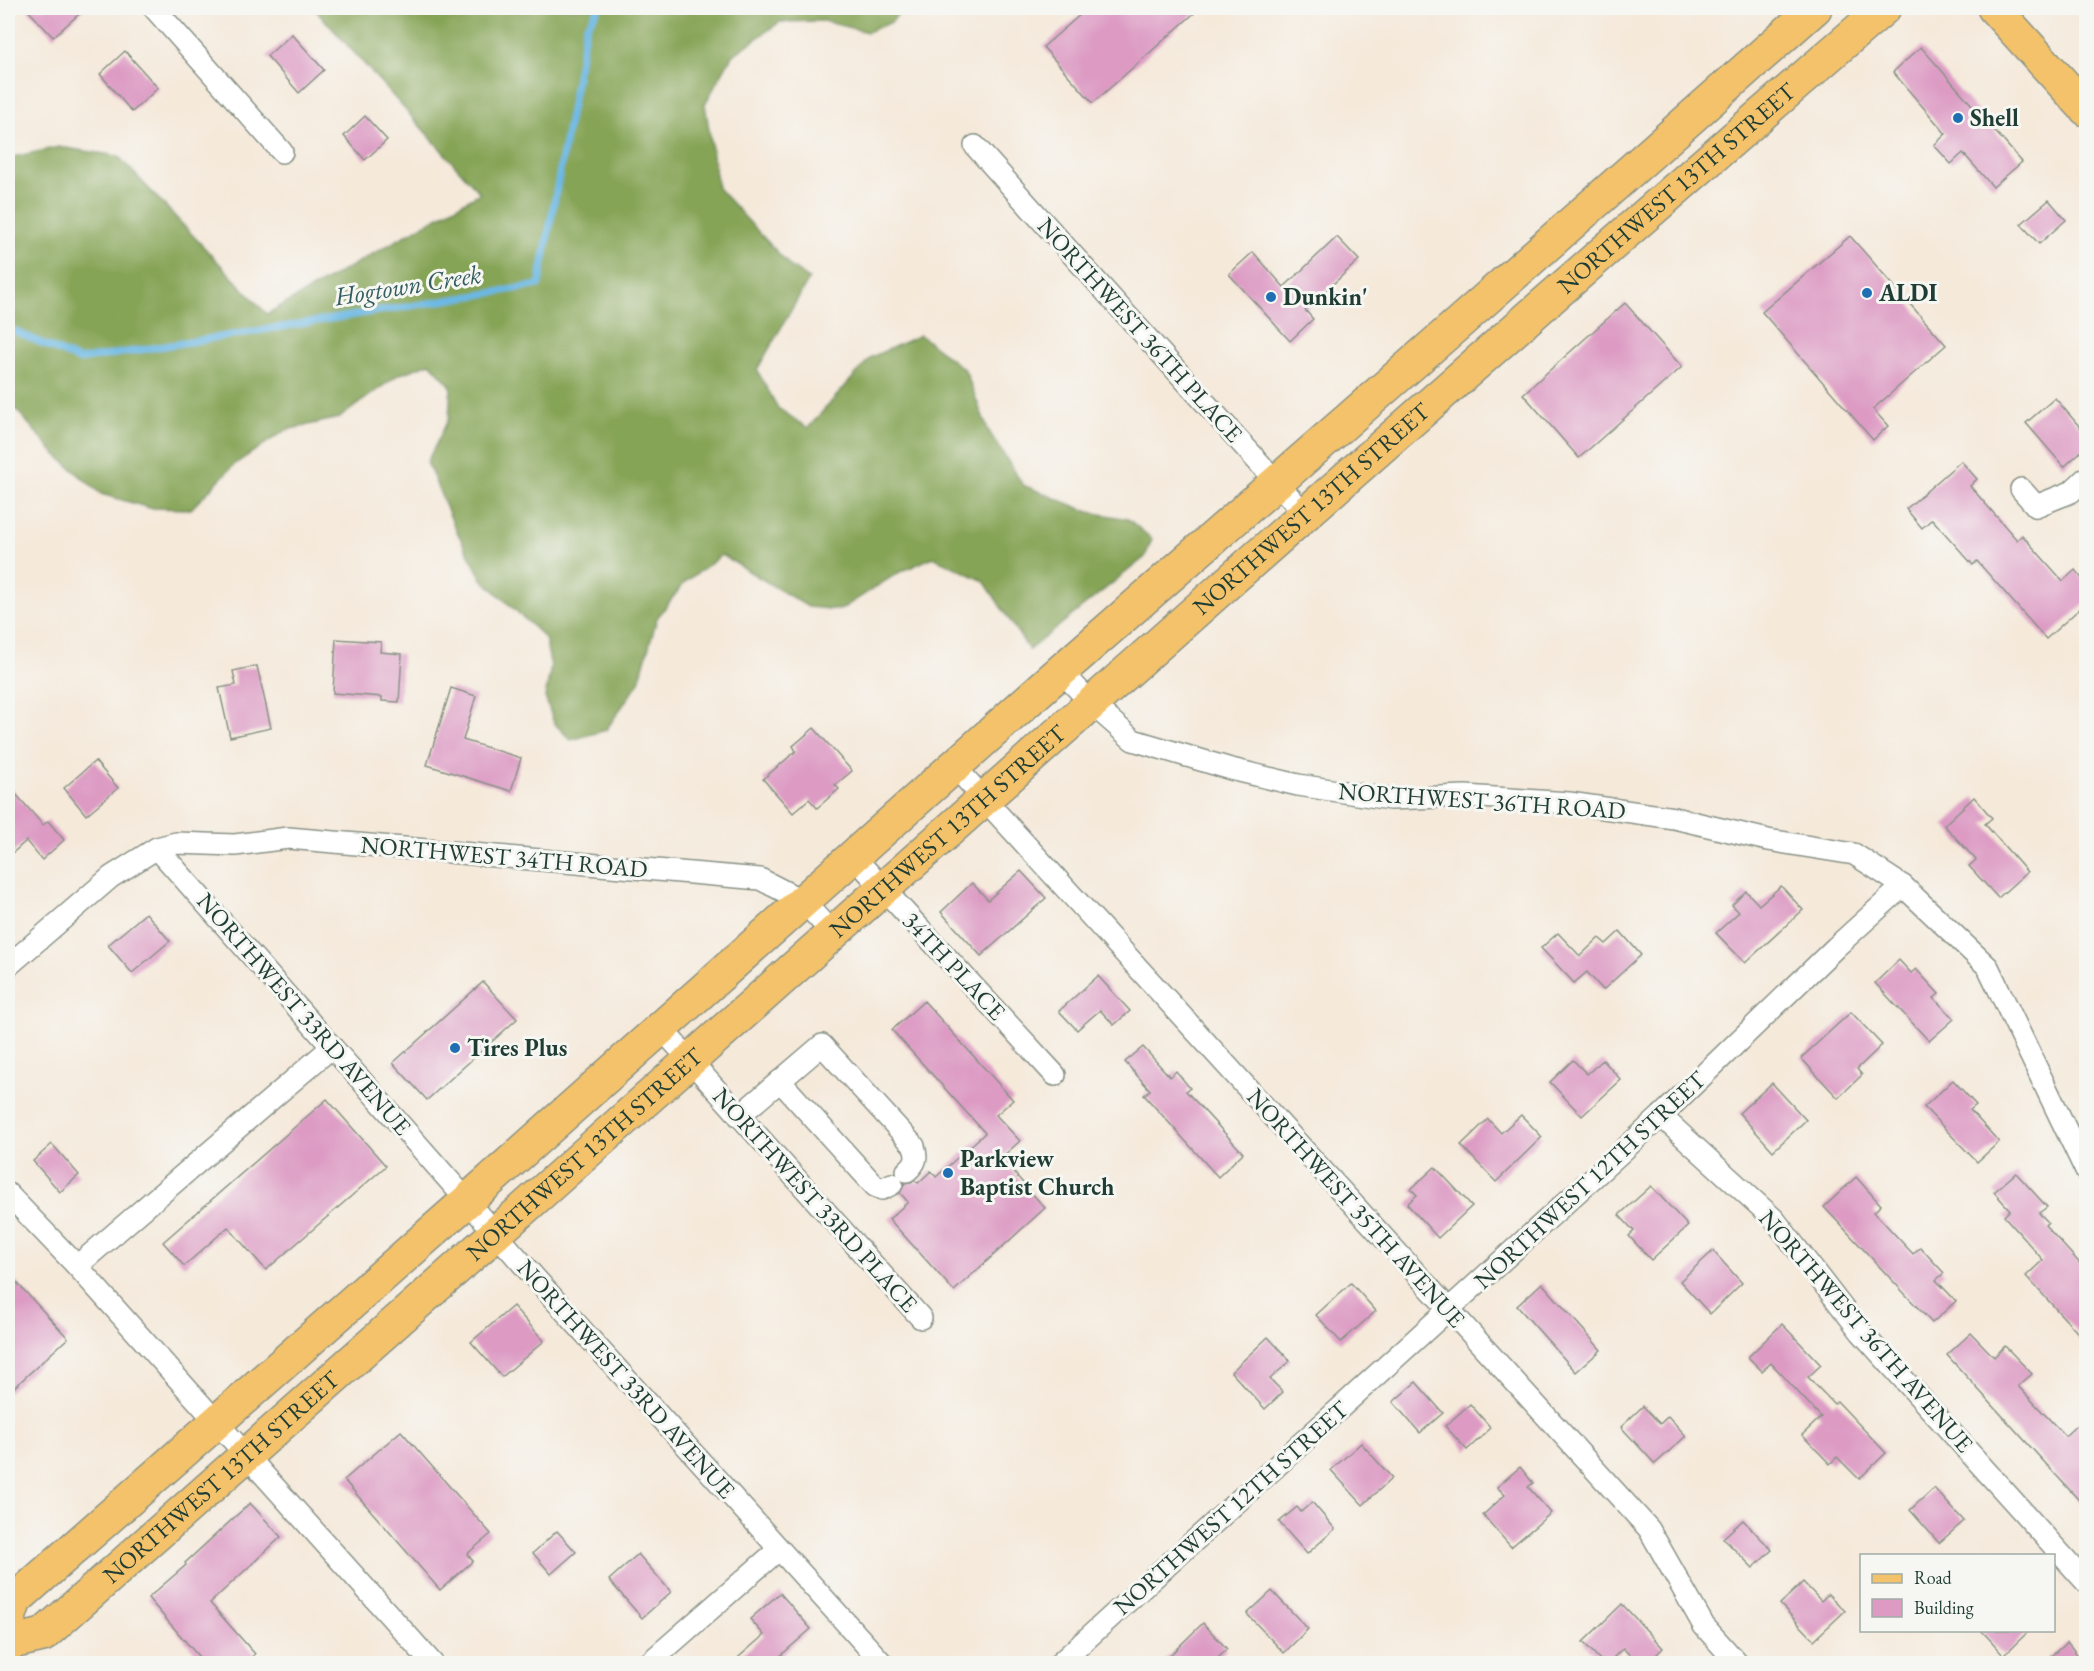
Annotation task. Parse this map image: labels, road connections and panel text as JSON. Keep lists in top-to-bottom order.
{
  "streets": {
    "main road": ["NORTHWEST 13TH STREET"],
    "street": [
      "NORTHWEST 36TH PLACE",
      "NORTHWEST 36TH ROAD",
      "NORTHWEST 34TH ROAD",
      "34TH PLACE",
      "NORTHWEST 33RD AVENUE",
      "NORTHWEST 12TH STREET",
      "NORTHWEST 33RD PLACE",
      "NORTHWEST 35TH AVENUE",
      "NORTHWEST 36TH AVENUE"
    ]
  },
  "crossings": [
    ["NORTHWEST 13TH STREET", "NORTHWEST 36TH PLACE"],
    ["NORTHWEST 13TH STREET", "NORTHWEST 36TH ROAD"],
    ["NORTHWEST 13TH STREET", "NORTHWEST 34TH ROAD"],
    ["NORTHWEST 13TH STREET", "34TH PLACE"],
    ["NORTHWEST 13TH STREET", "NORTHWEST 33RD AVENUE"],
    ["NORTHWEST 13TH STREET", "NORTHWEST 33RD PLACE"],
    ["NORTHWEST 13TH STREET", "NORTHWEST 35TH AVENUE"],
    ["NORTHWEST 36TH ROAD", "NORTHWEST 12TH STREET"],
    ["NORTHWEST 34TH ROAD", "NORTHWEST 33RD AVENUE"],
    ["NORTHWEST 12TH STREET", "NORTHWEST 35TH AVENUE"],
    ["NORTHWEST 12TH STREET", "NORTHWEST 36TH AVENUE"]
  ],
  "water": ["Hogtown Creek"],
  "places": [
    "Shell",
    "ALDI",
    "Dunkin'",
    "Tires Plus",
    "Parkview Baptist Church"
  ],
  "legend": ["Road", "Building"]
}
